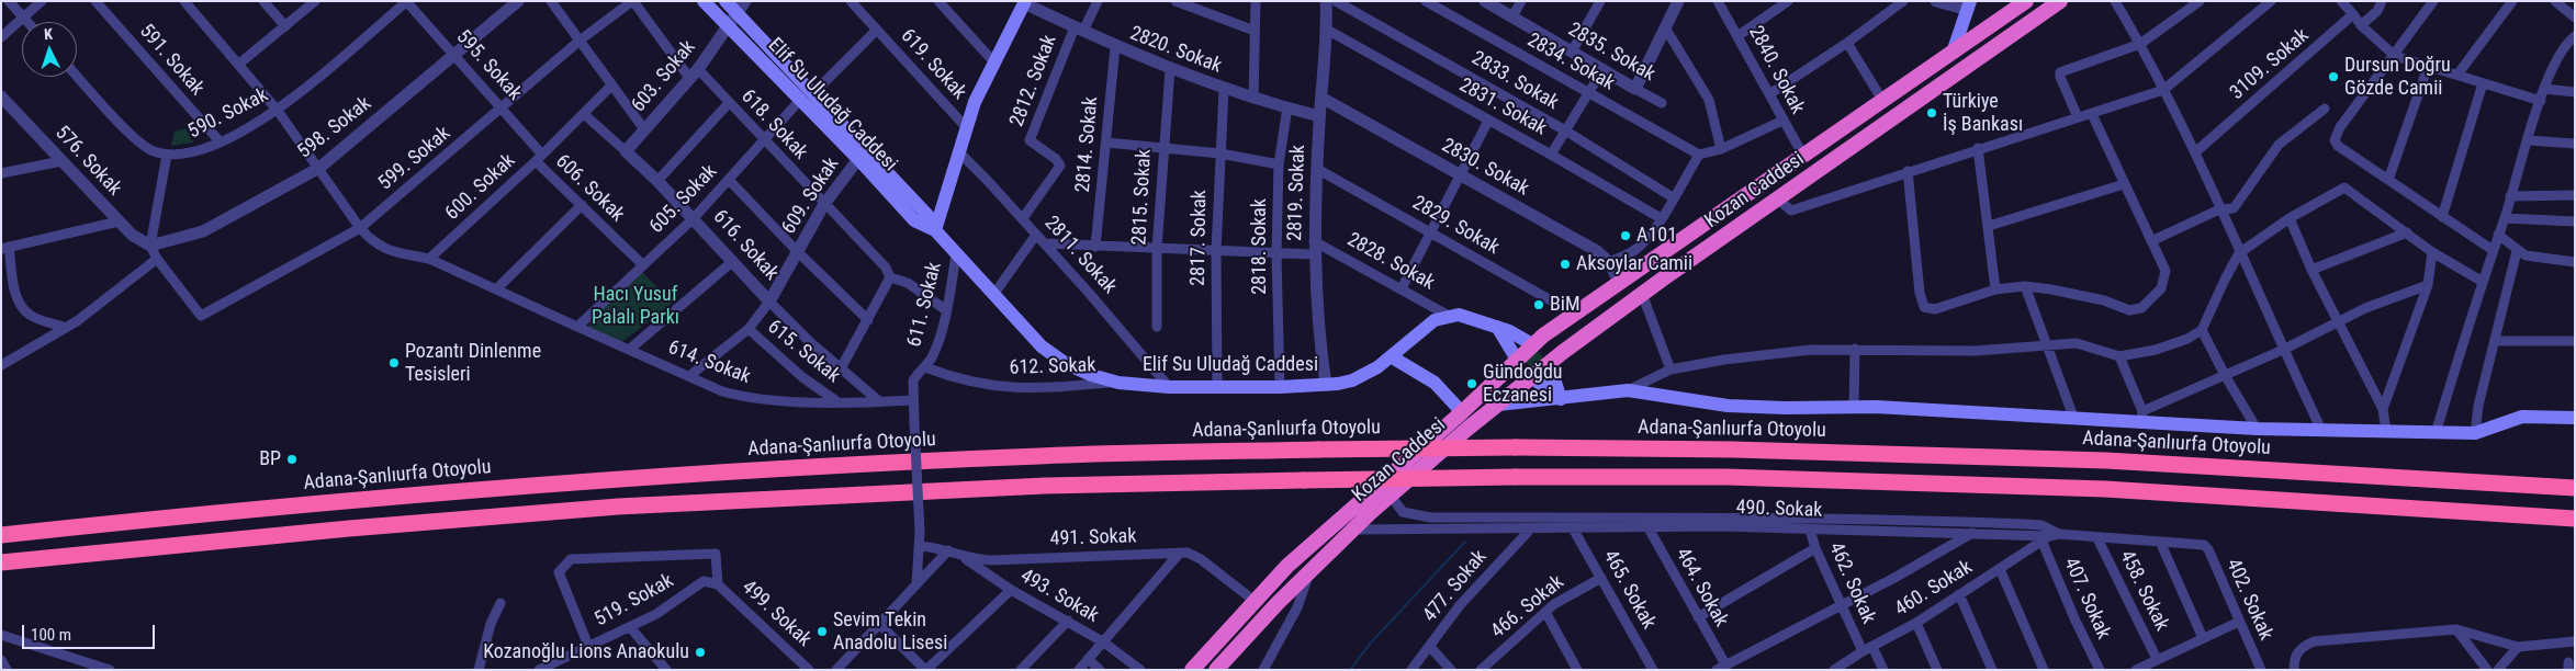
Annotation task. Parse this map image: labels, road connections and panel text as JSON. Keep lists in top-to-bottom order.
{
  "streets": {
    "highway": ["Kozan Caddesi", "Adana-Şanlıurfa Otoyolu"],
    "main road": ["Elif Su Uludağ Caddesi"],
    "street": [
      "2820. Sokak",
      "2835. Sokak",
      "591. Sokak",
      "2834. Sokak",
      "619. Sokak",
      "3109. Sokak",
      "595. Sokak",
      "2840. Sokak",
      "603. Sokak",
      "2812. Sokak",
      "2833. Sokak",
      "2831. Sokak",
      "590. Sokak",
      "618. Sokak",
      "598. Sokak",
      "2814. Sokak",
      "599. Sokak",
      "576. Sokak",
      "2830. Sokak",
      "600. Sokak",
      "606. Sokak",
      "2819. Sokak",
      "609. Sokak",
      "2815. Sokak",
      "605. Sokak",
      "2829. Sokak",
      "2817. Sokak",
      "616. Sokak",
      "2818. Sokak",
      "2811. Sokak",
      "2828. Sokak",
      "611. Sokak",
      "615. Sokak",
      "614. Sokak",
      "612. Sokak",
      "490. Sokak",
      "491. Sokak",
      "462. Sokak",
      "477. Sokak",
      "464. Sokak",
      "460. Sokak",
      "465. Sokak",
      "458. Sokak",
      "493. Sokak",
      "407. Sokak",
      "402. Sokak",
      "519. Sokak",
      "466. Sokak",
      "499. Sokak"
    ]
  },
  "crossings": [
    ["2820. Sokak", "2812. Sokak"],
    ["2820. Sokak", "2814. Sokak"],
    ["2820. Sokak", "2819. Sokak"],
    ["2820. Sokak", "2815. Sokak"],
    ["2820. Sokak", "2817. Sokak"],
    ["2820. Sokak", "2818. Sokak"],
    ["591. Sokak", "590. Sokak"],
    ["595. Sokak", "590. Sokak"],
    ["595. Sokak", "598. Sokak"],
    ["595. Sokak", "599. Sokak"],
    ["595. Sokak", "600. Sokak"],
    ["595. Sokak", "606. Sokak"],
    ["2840. Sokak", "Kozan Caddesi"],
    ["603. Sokak", "Elif Su Uludağ Caddesi"],
    ["603. Sokak", "618. Sokak"],
    ["603. Sokak", "616. Sokak"],
    ["2812. Sokak", "2811. Sokak"],
    ["Elif Su Uludağ Caddesi", "2819. Sokak"],
    ["Elif Su Uludağ Caddesi", "609. Sokak"],
    ["Elif Su Uludağ Caddesi", "605. Sokak"],
    ["Elif Su Uludağ Caddesi", "2817. Sokak"],
    ["Elif Su Uludağ Caddesi", "2818. Sokak"],
    ["Elif Su Uludağ Caddesi", "2811. Sokak"],
    ["Elif Su Uludağ Caddesi", "2828. Sokak"],
    ["Elif Su Uludağ Caddesi", "611. Sokak"],
    ["Elif Su Uludağ Caddesi", "612. Sokak"],
    ["2831. Sokak", "2819. Sokak"],
    ["618. Sokak", "599. Sokak"],
    ["618. Sokak", "609. Sokak"],
    ["618. Sokak", "605. Sokak"],
    ["598. Sokak", "576. Sokak"],
    ["2830. Sokak", "Kozan Caddesi"],
    ["2830. Sokak", "2819. Sokak"],
    ["600. Sokak", "606. Sokak"],
    ["600. Sokak", "616. Sokak"],
    ["600. Sokak", "614. Sokak"],
    ["606. Sokak", "605. Sokak"],
    ["Kozan Caddesi", "2829. Sokak"],
    ["Kozan Caddesi", "490. Sokak"],
    ["Kozan Caddesi", "491. Sokak"],
    ["2819. Sokak", "2829. Sokak"],
    ["2819. Sokak", "2828. Sokak"],
    ["609. Sokak", "616. Sokak"],
    ["609. Sokak", "615. Sokak"],
    ["609. Sokak", "614. Sokak"],
    ["605. Sokak", "616. Sokak"],
    ["605. Sokak", "614. Sokak"],
    ["616. Sokak", "614. Sokak"],
    ["611. Sokak", "614. Sokak"],
    ["611. Sokak", "612. Sokak"],
    ["611. Sokak", "491. Sokak"],
    ["615. Sokak", "614. Sokak"],
    ["490. Sokak", "462. Sokak"],
    ["490. Sokak", "477. Sokak"],
    ["490. Sokak", "464. Sokak"],
    ["490. Sokak", "460. Sokak"],
    ["490. Sokak", "465. Sokak"],
    ["490. Sokak", "458. Sokak"],
    ["490. Sokak", "407. Sokak"],
    ["490. Sokak", "402. Sokak"],
    ["491. Sokak", "493. Sokak"],
    ["462. Sokak", "460. Sokak"],
    ["460. Sokak", "407. Sokak"],
    ["465. Sokak", "466. Sokak"],
    ["519. Sokak", "499. Sokak"]
  ],
  "parks": ["Hacı Yusuf Palalı Parkı"],
  "places": [
    "Dursun Doğru Gözde Camii",
    "Türkiye İş Bankası",
    "A101",
    "Aksoylar Camii",
    "BiM",
    "Pozantı Dinlenme Tesisleri",
    "Gündoğdu Eczanesi",
    "BP",
    "Sevim Tekin Anadolu Lisesi",
    "Kozanoğlu Lions Anaokulu"
  ],
  "scale_bar": "100 m",
  "north": "top"
}
